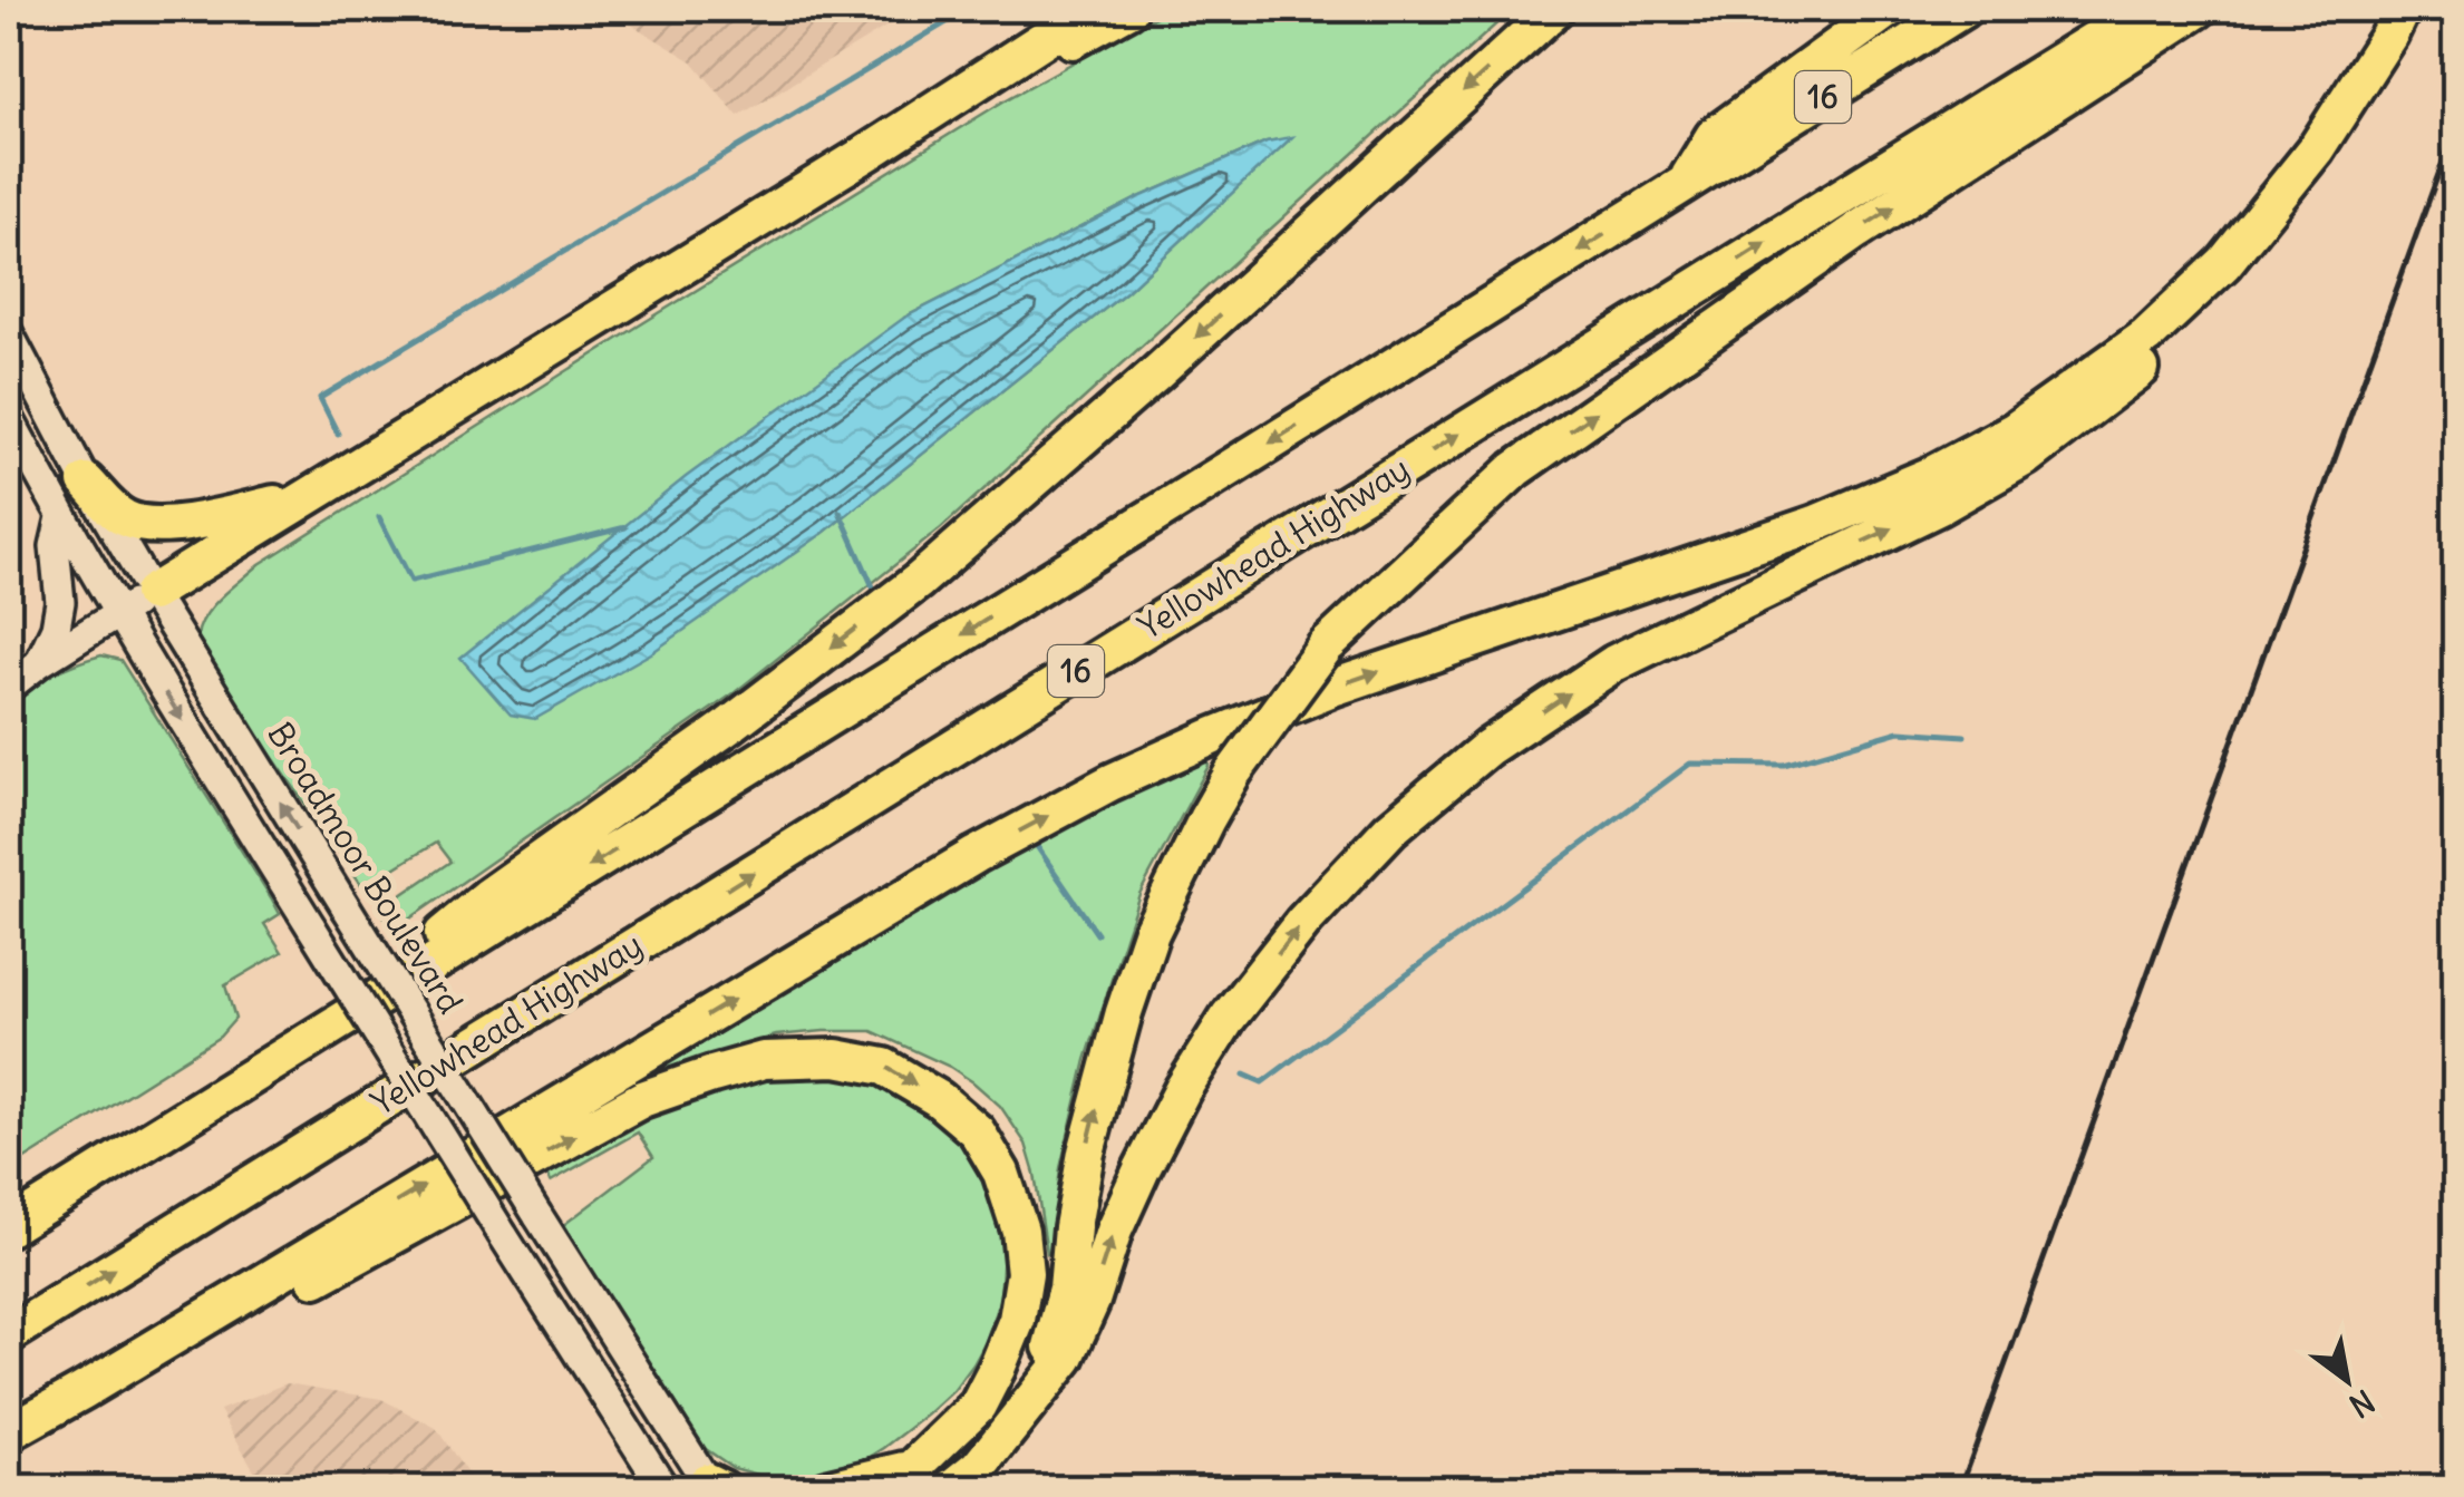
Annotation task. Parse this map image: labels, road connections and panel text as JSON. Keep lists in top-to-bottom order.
{
  "streets": {
    "highway": ["16", "Yellowhead Highway"],
    "main road": ["Broadmoor Boulevard"]
  },
  "north": "bottom right"
}
